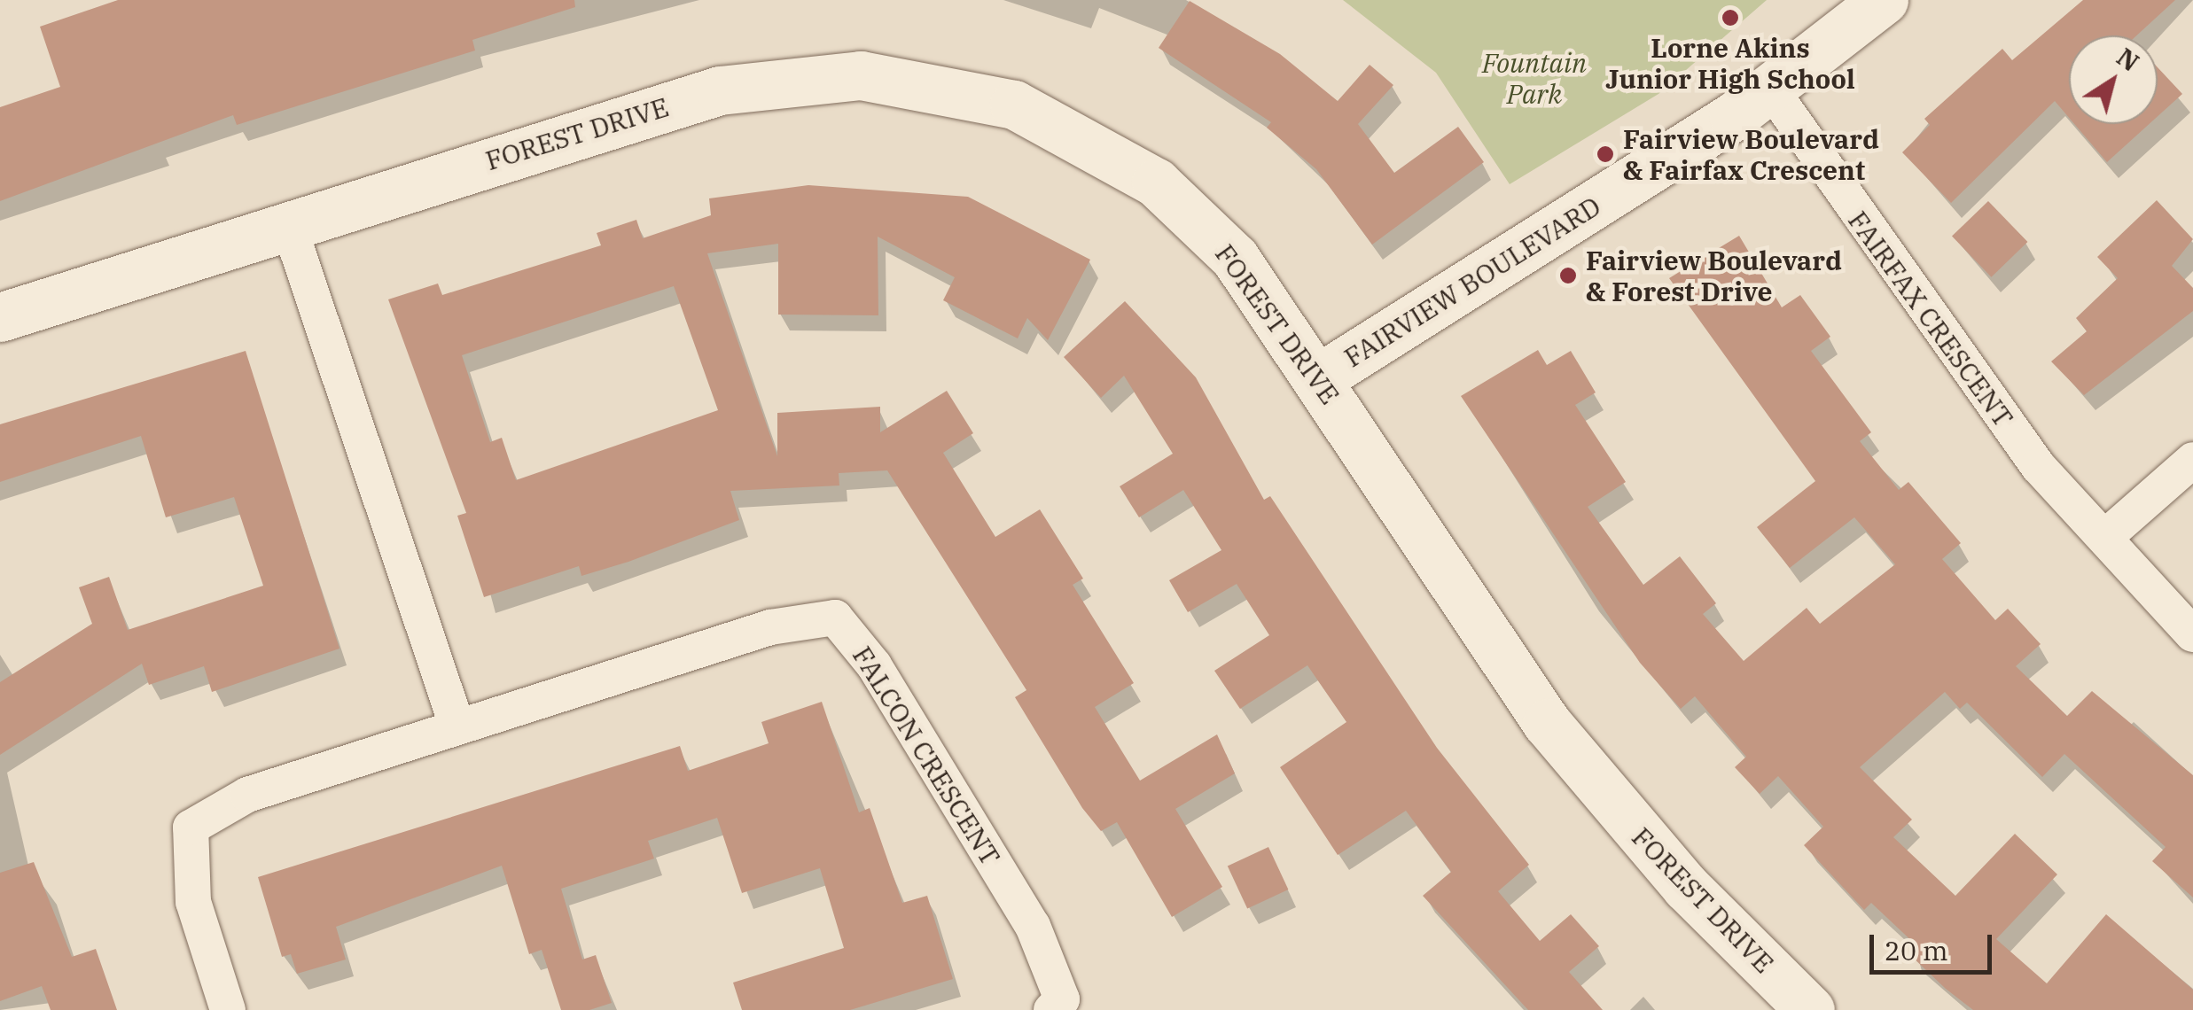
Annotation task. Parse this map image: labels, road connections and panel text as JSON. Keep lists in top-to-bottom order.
{
  "streets": {
    "street": [
      "FOREST DRIVE",
      "FAIRVIEW BOULEVARD",
      "FAIRFAX CRESCENT",
      "FALCON CRESCENT"
    ]
  },
  "crossings": [
    ["FOREST DRIVE", "FAIRVIEW BOULEVARD"],
    ["FAIRVIEW BOULEVARD", "FAIRFAX CRESCENT"]
  ],
  "parks": ["Fountain Park"],
  "places": ["Lorne Akins Junior High School", "Fairview Boulevard & Fairfax Crescent", "Fairview Boulevard & Forest Drive"],
  "scale_bar": "20 m",
  "north": "top right"
}
